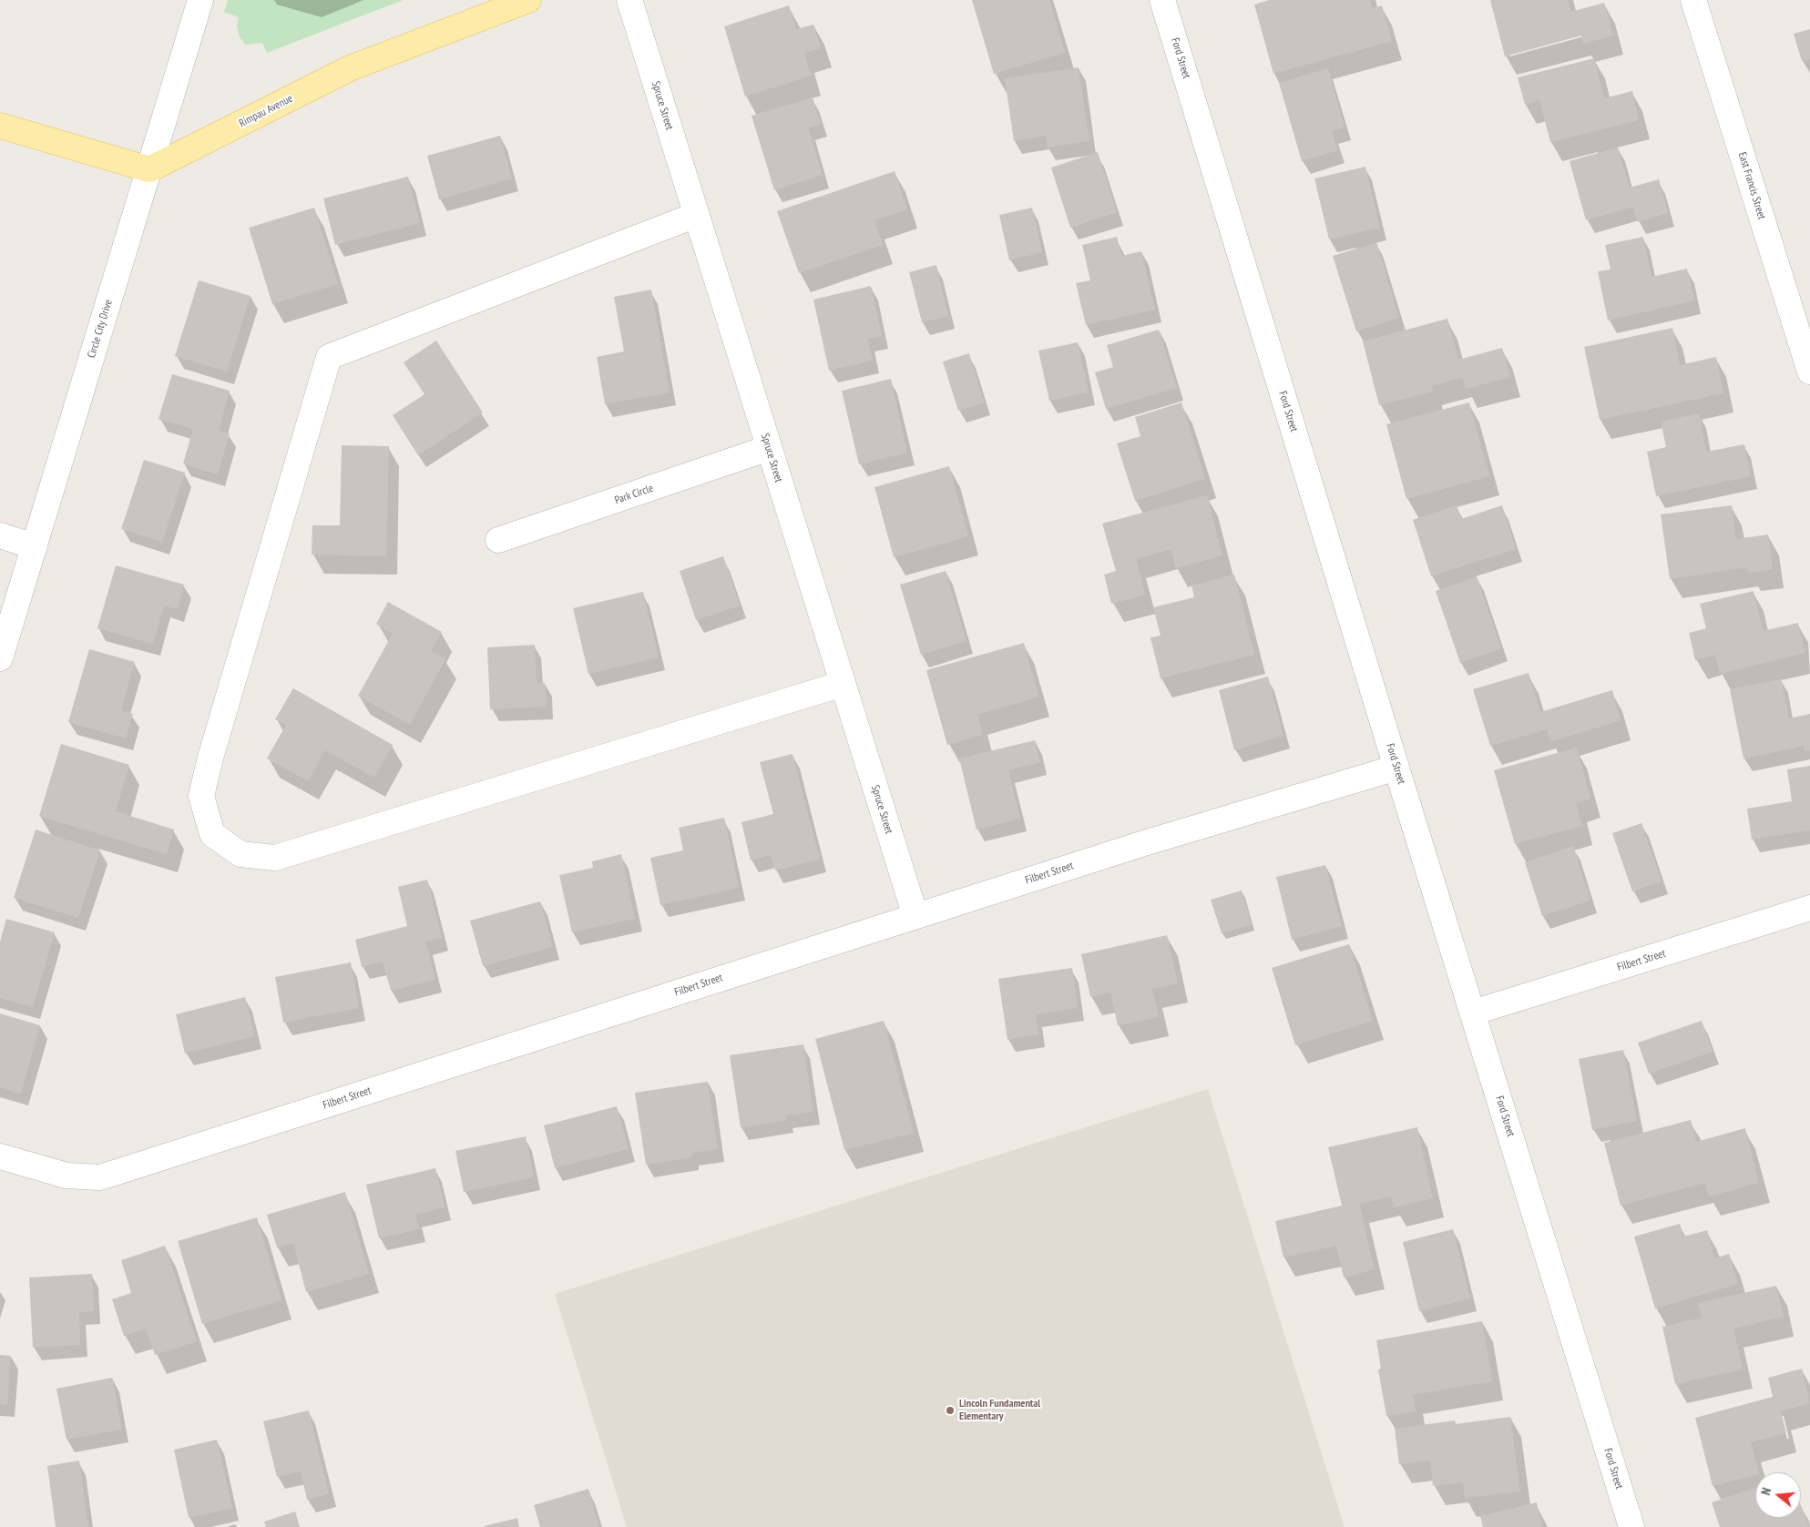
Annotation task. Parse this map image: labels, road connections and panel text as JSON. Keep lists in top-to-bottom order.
{
  "streets": {
    "main road": ["Rimpau Avenue"],
    "street": [
      "Ford Street",
      "Spruce Street",
      "East Francis Street",
      "Circle City Drive",
      "Park Circle",
      "Filbert Street"
    ]
  },
  "crossings": [
    ["Ford Street", "Filbert Street"],
    ["Spruce Street", "Park Circle"],
    ["Spruce Street", "Filbert Street"],
    ["Rimpau Avenue", "Circle City Drive"]
  ],
  "places": ["Lincoln Fundamental Elementary"],
  "north": "left"
}
